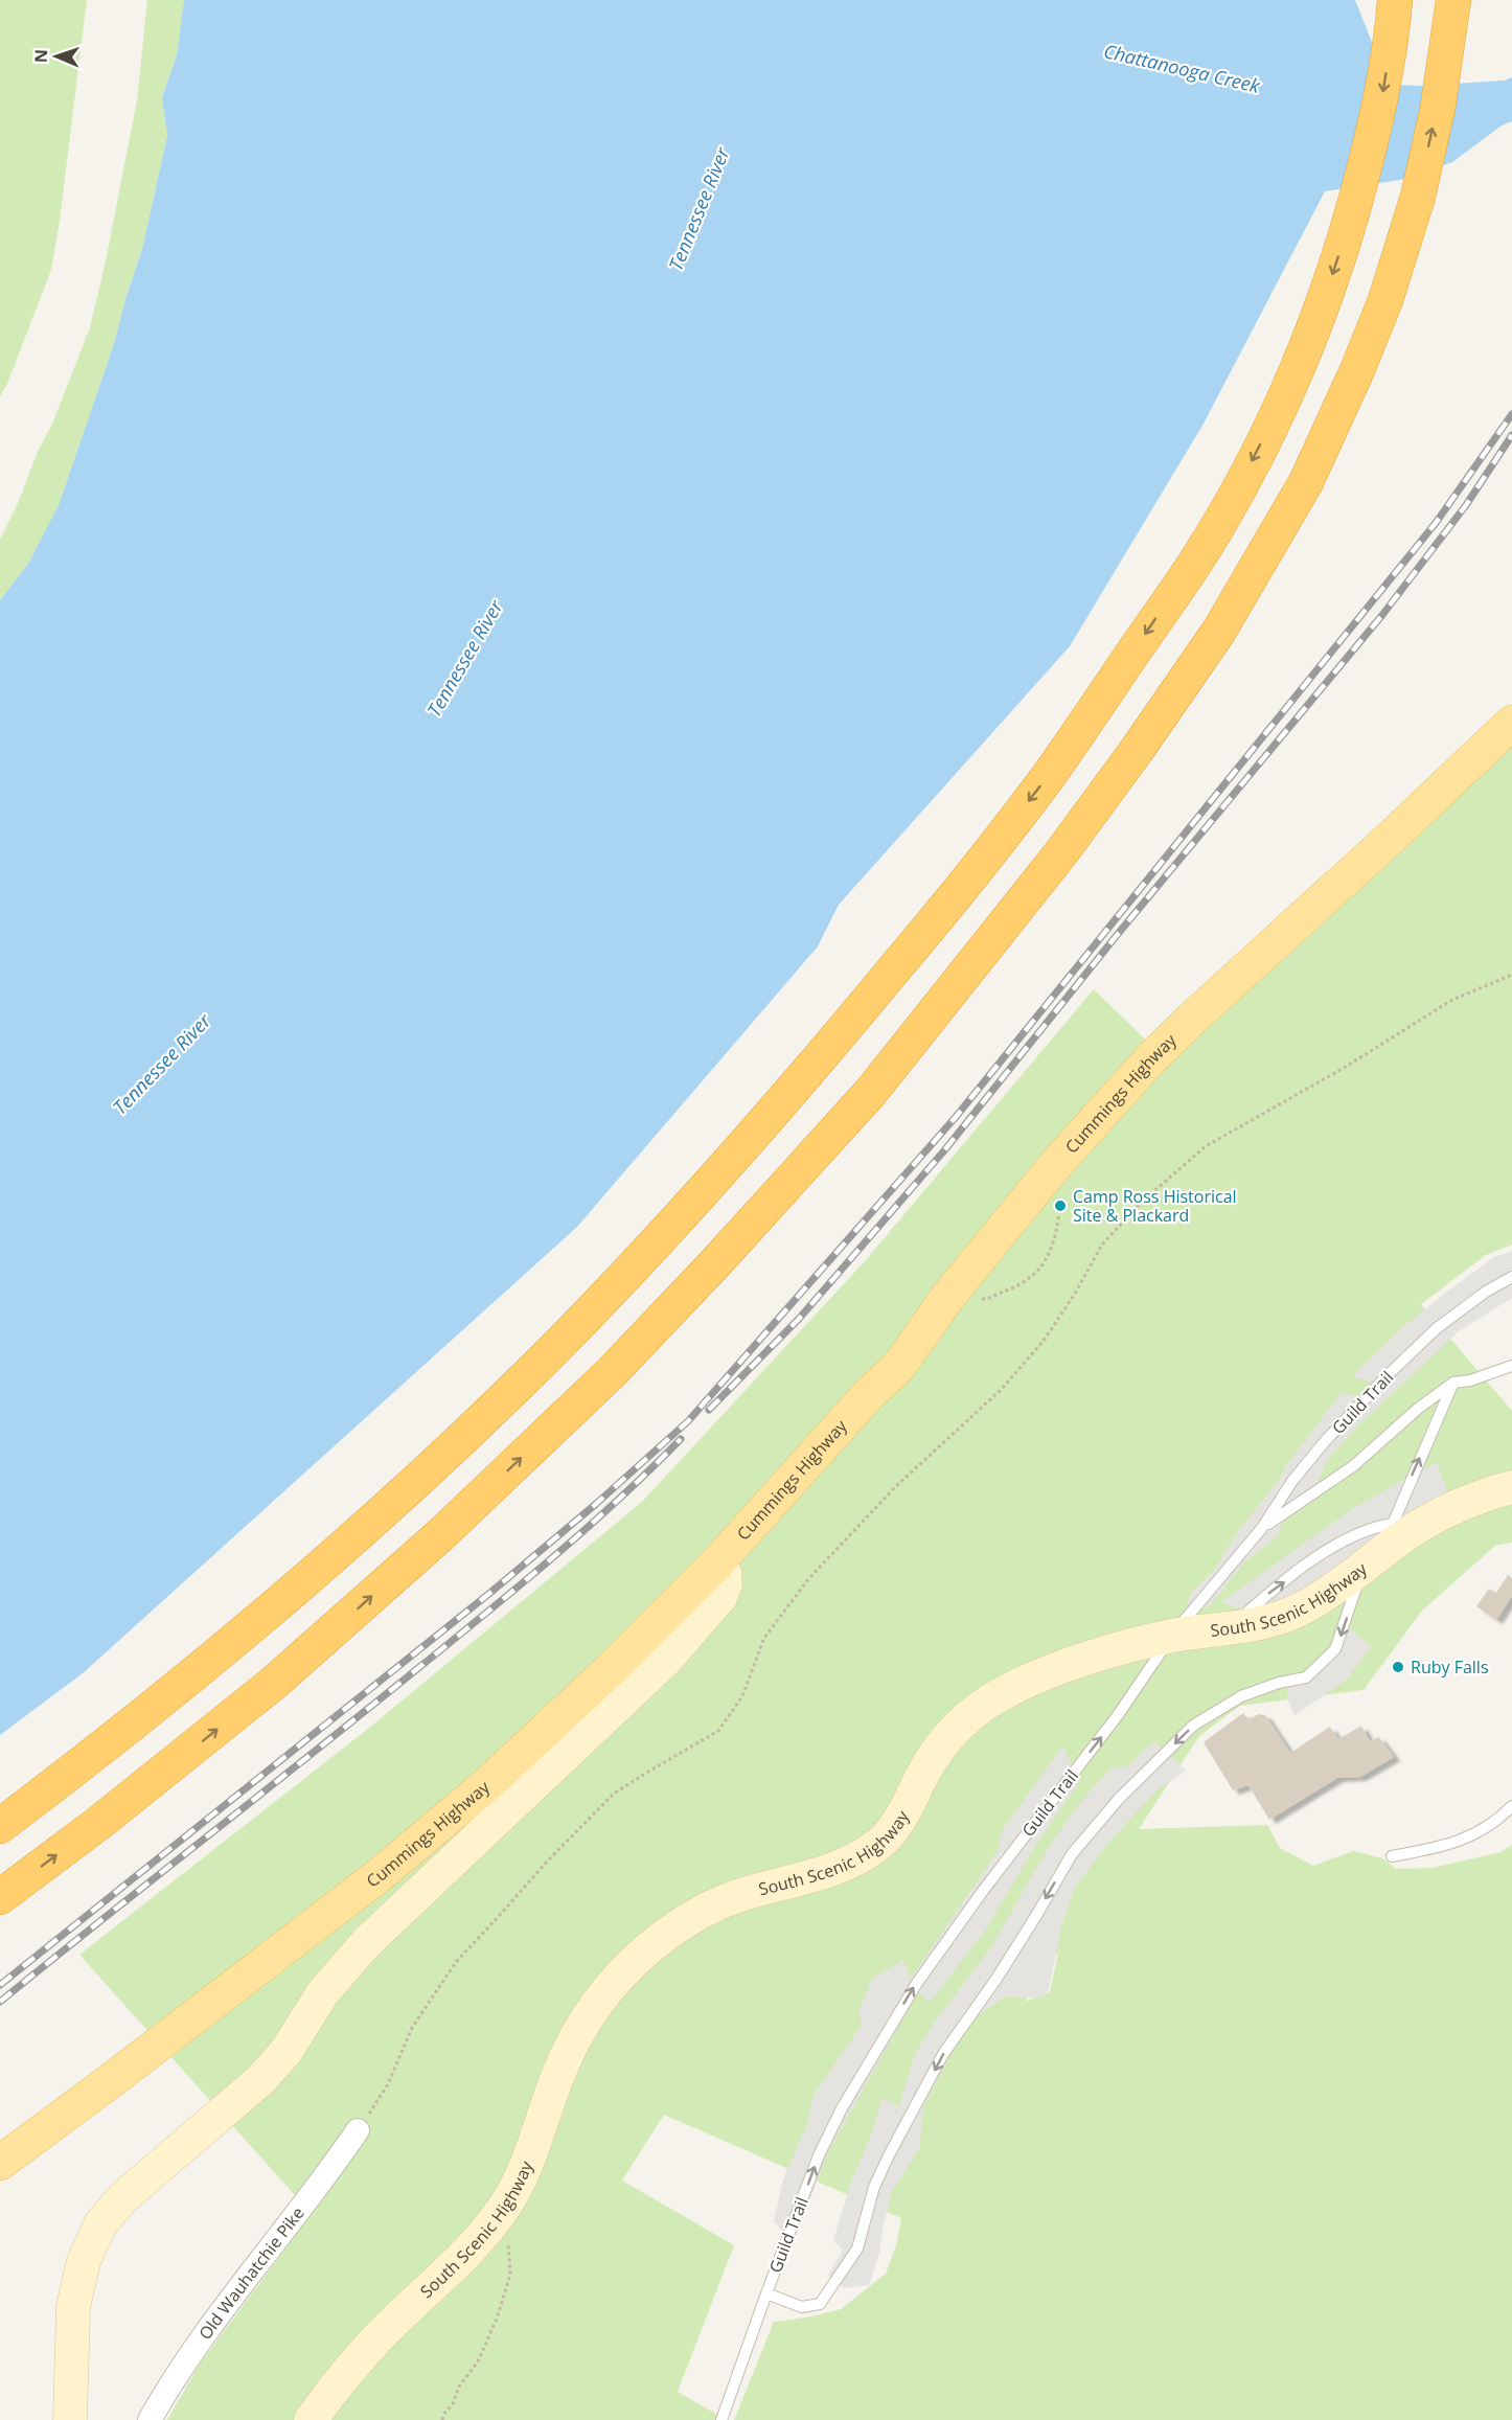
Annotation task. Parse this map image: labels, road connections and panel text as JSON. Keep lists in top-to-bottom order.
{
  "streets": {
    "main road": ["Cummings Highway", "South Scenic Highway"],
    "street": ["Old Wauhatchie Pike"],
    "lane": ["Guild Trail"]
  },
  "crossings": [
    ["Guild Trail", "South Scenic Highway"]
  ],
  "water": ["Chattanooga Creek", "Tennessee River"],
  "places": ["Camp Ross Historical Site & Plackard", "Ruby Falls"],
  "north": "left"
}
